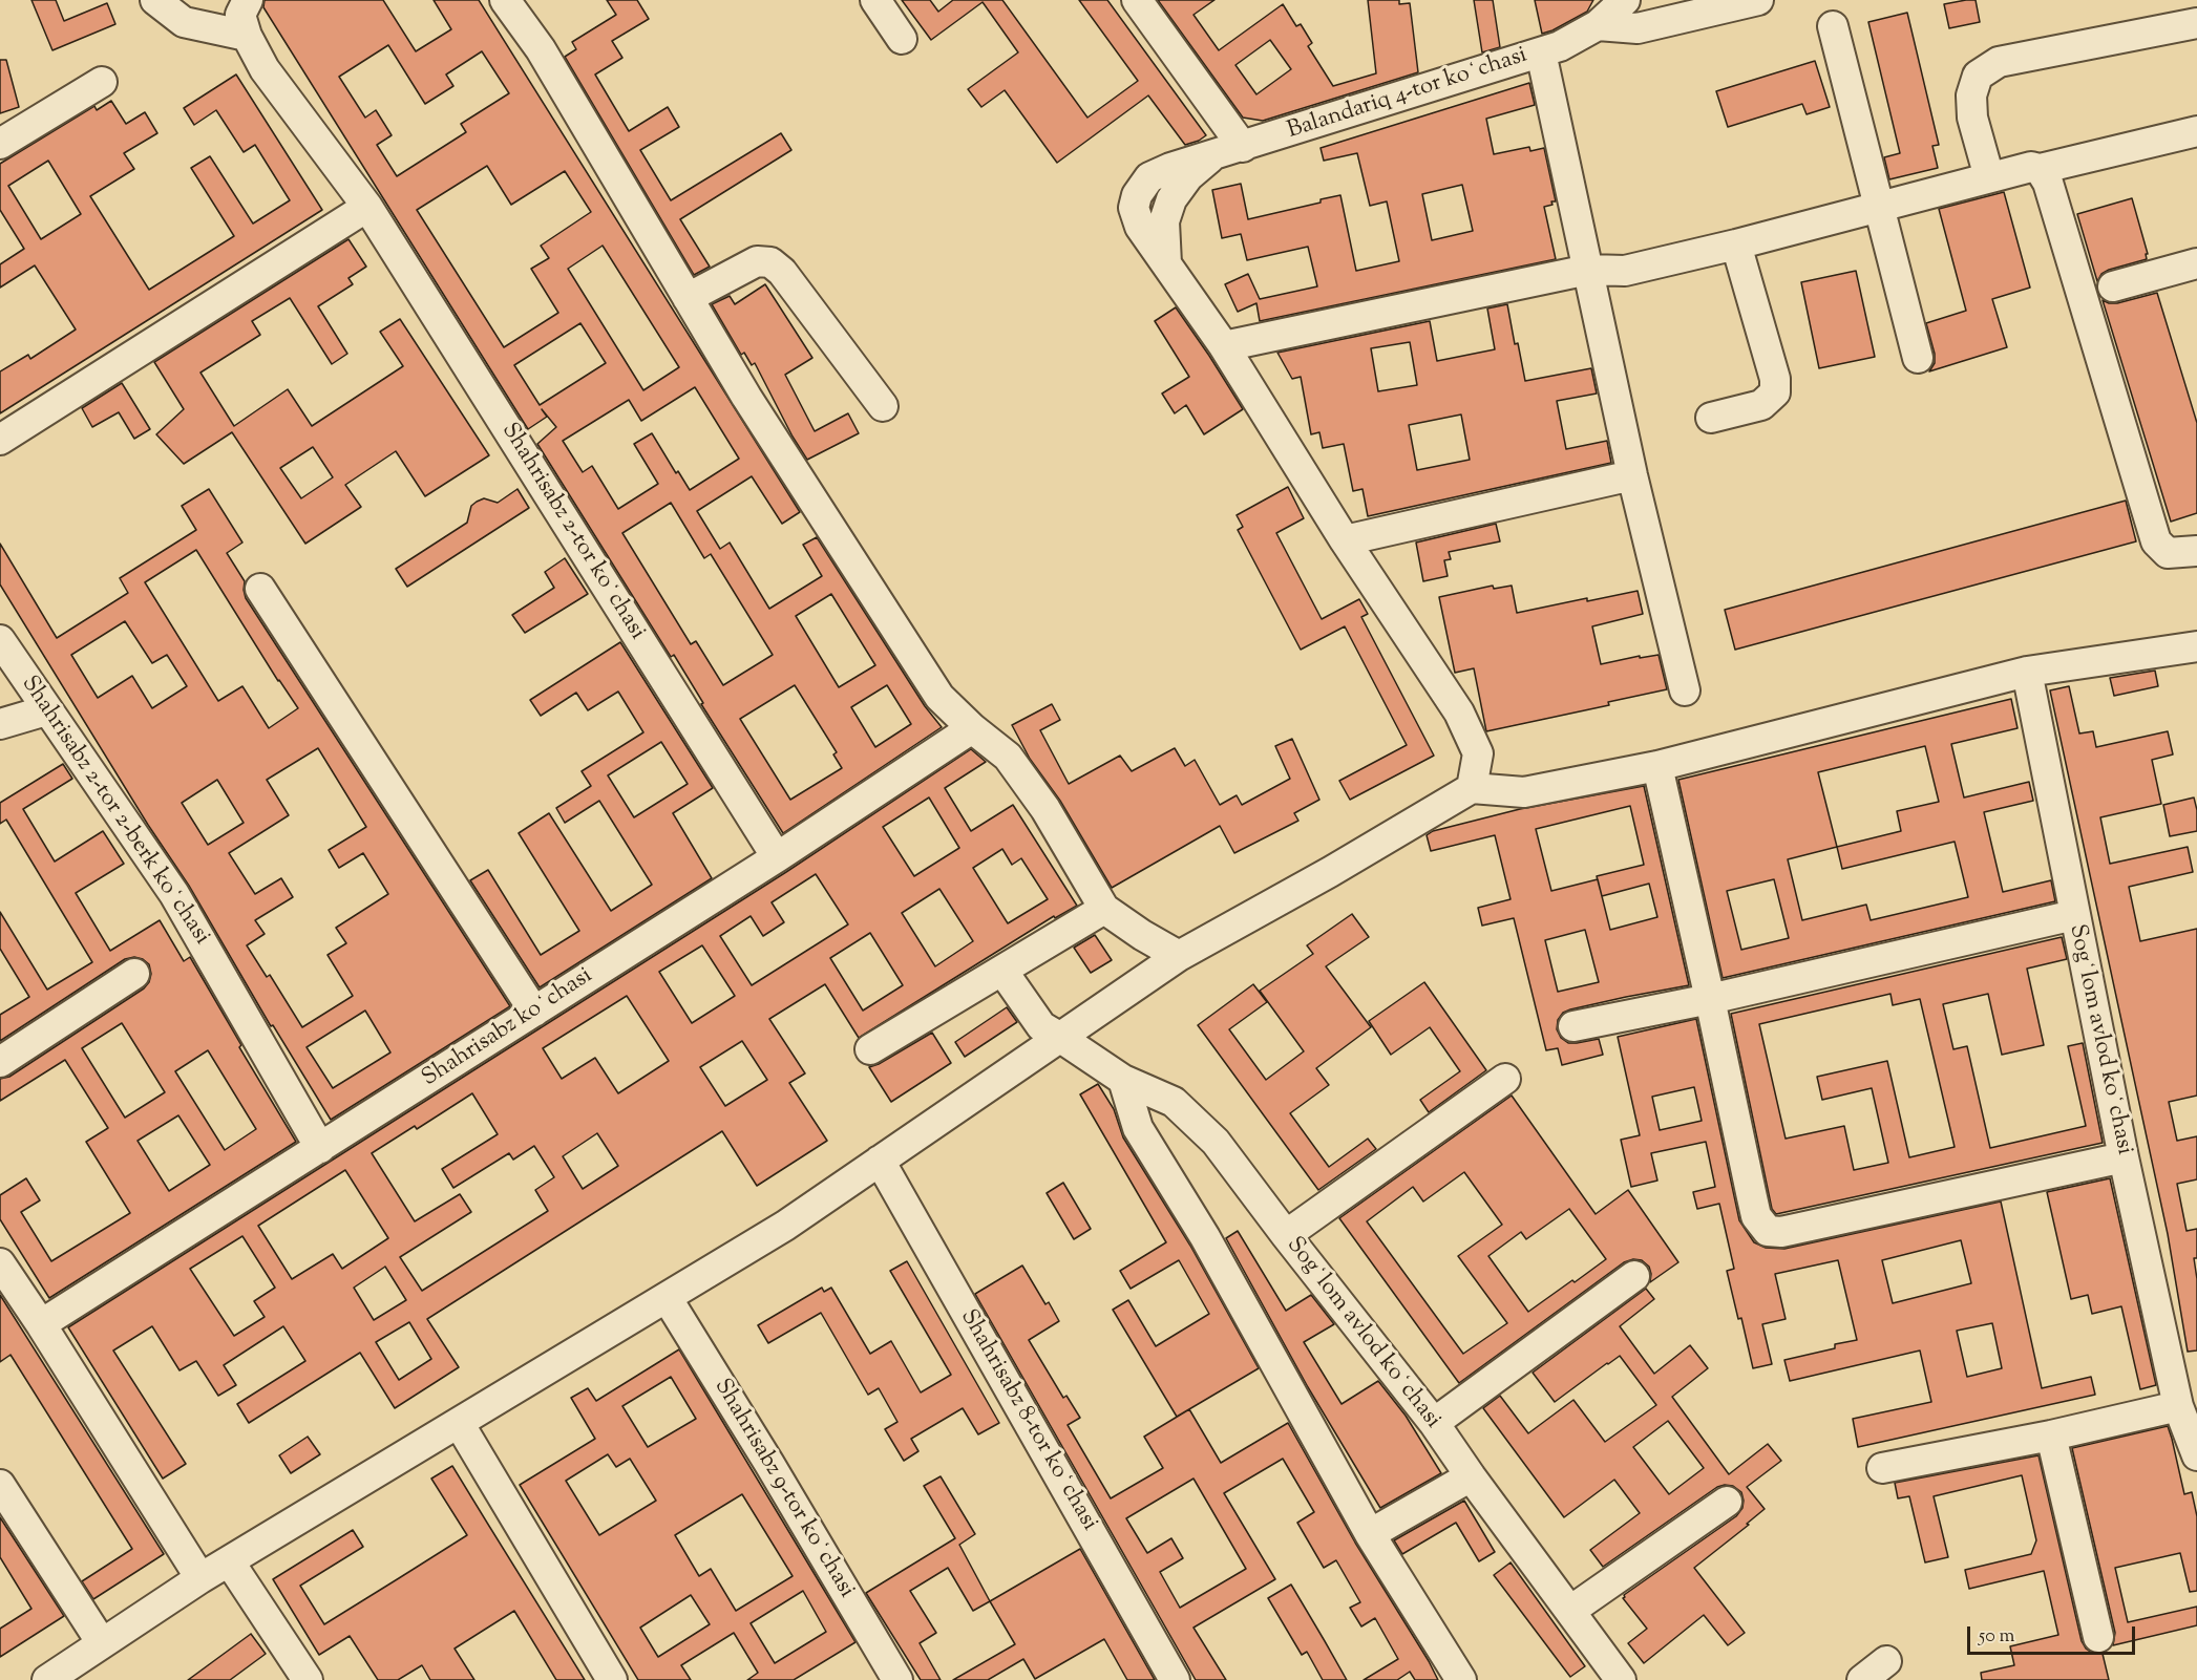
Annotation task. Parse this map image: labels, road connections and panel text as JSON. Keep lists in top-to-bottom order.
{
  "streets": {
    "street": [
      "Balandariq 4-tor koʻchasi",
      "Shahrisabz 2-tor koʻchasi",
      "Shahrisabz 2-tor 2-berk koʻchasi",
      "Shahrisabz koʻchasi",
      "Sogʻlom avlod koʻchasi",
      "Shahrisabz 8-tor koʻchasi",
      "Shahrisabz 9-tor koʻchasi"
    ]
  },
  "crossings": [
    ["Shahrisabz 2-tor koʻchasi", "Shahrisabz koʻchasi"],
    ["Shahrisabz 2-tor 2-berk koʻchasi", "Shahrisabz koʻchasi"]
  ],
  "scale_bar": "50 m"
}
